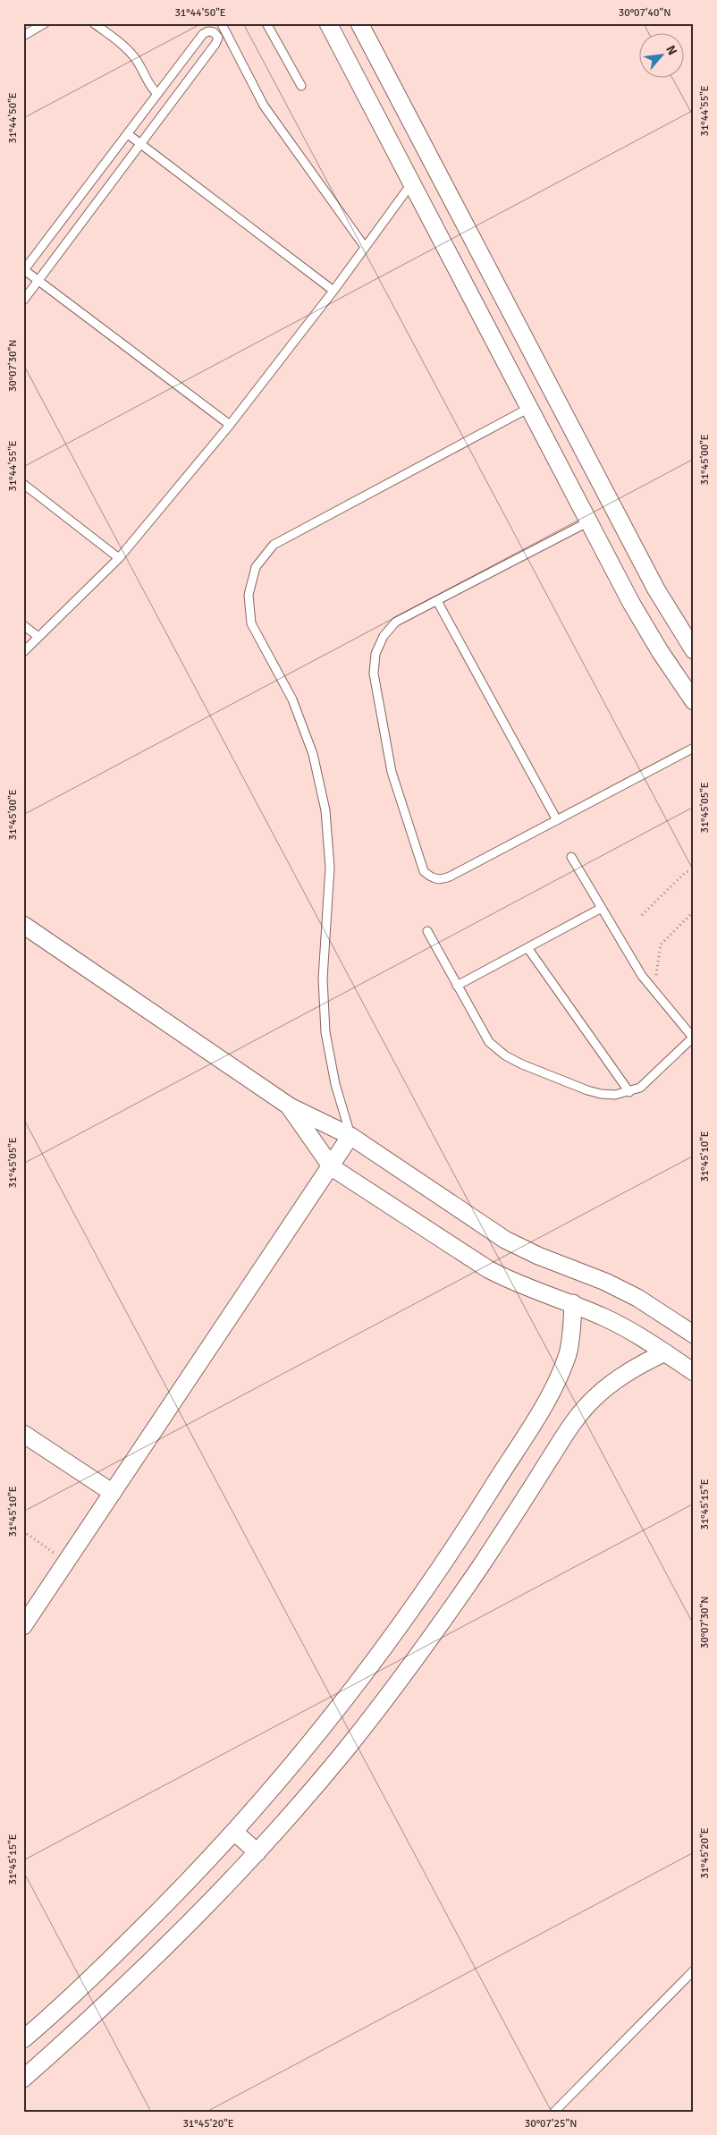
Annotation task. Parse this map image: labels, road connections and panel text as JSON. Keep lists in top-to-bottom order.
{
  "north": "top right",
  "coordinates": [
    "31°44'50\"E",
    "30°07'40\"N",
    "31°44'55\"E",
    "30°07'30\"N",
    "31°45'00\"E",
    "31°45'05\"E",
    "31°45'10\"E",
    "31°45'15\"E",
    "31°45'20\"E",
    "30°07'25\"N"
  ]
}
